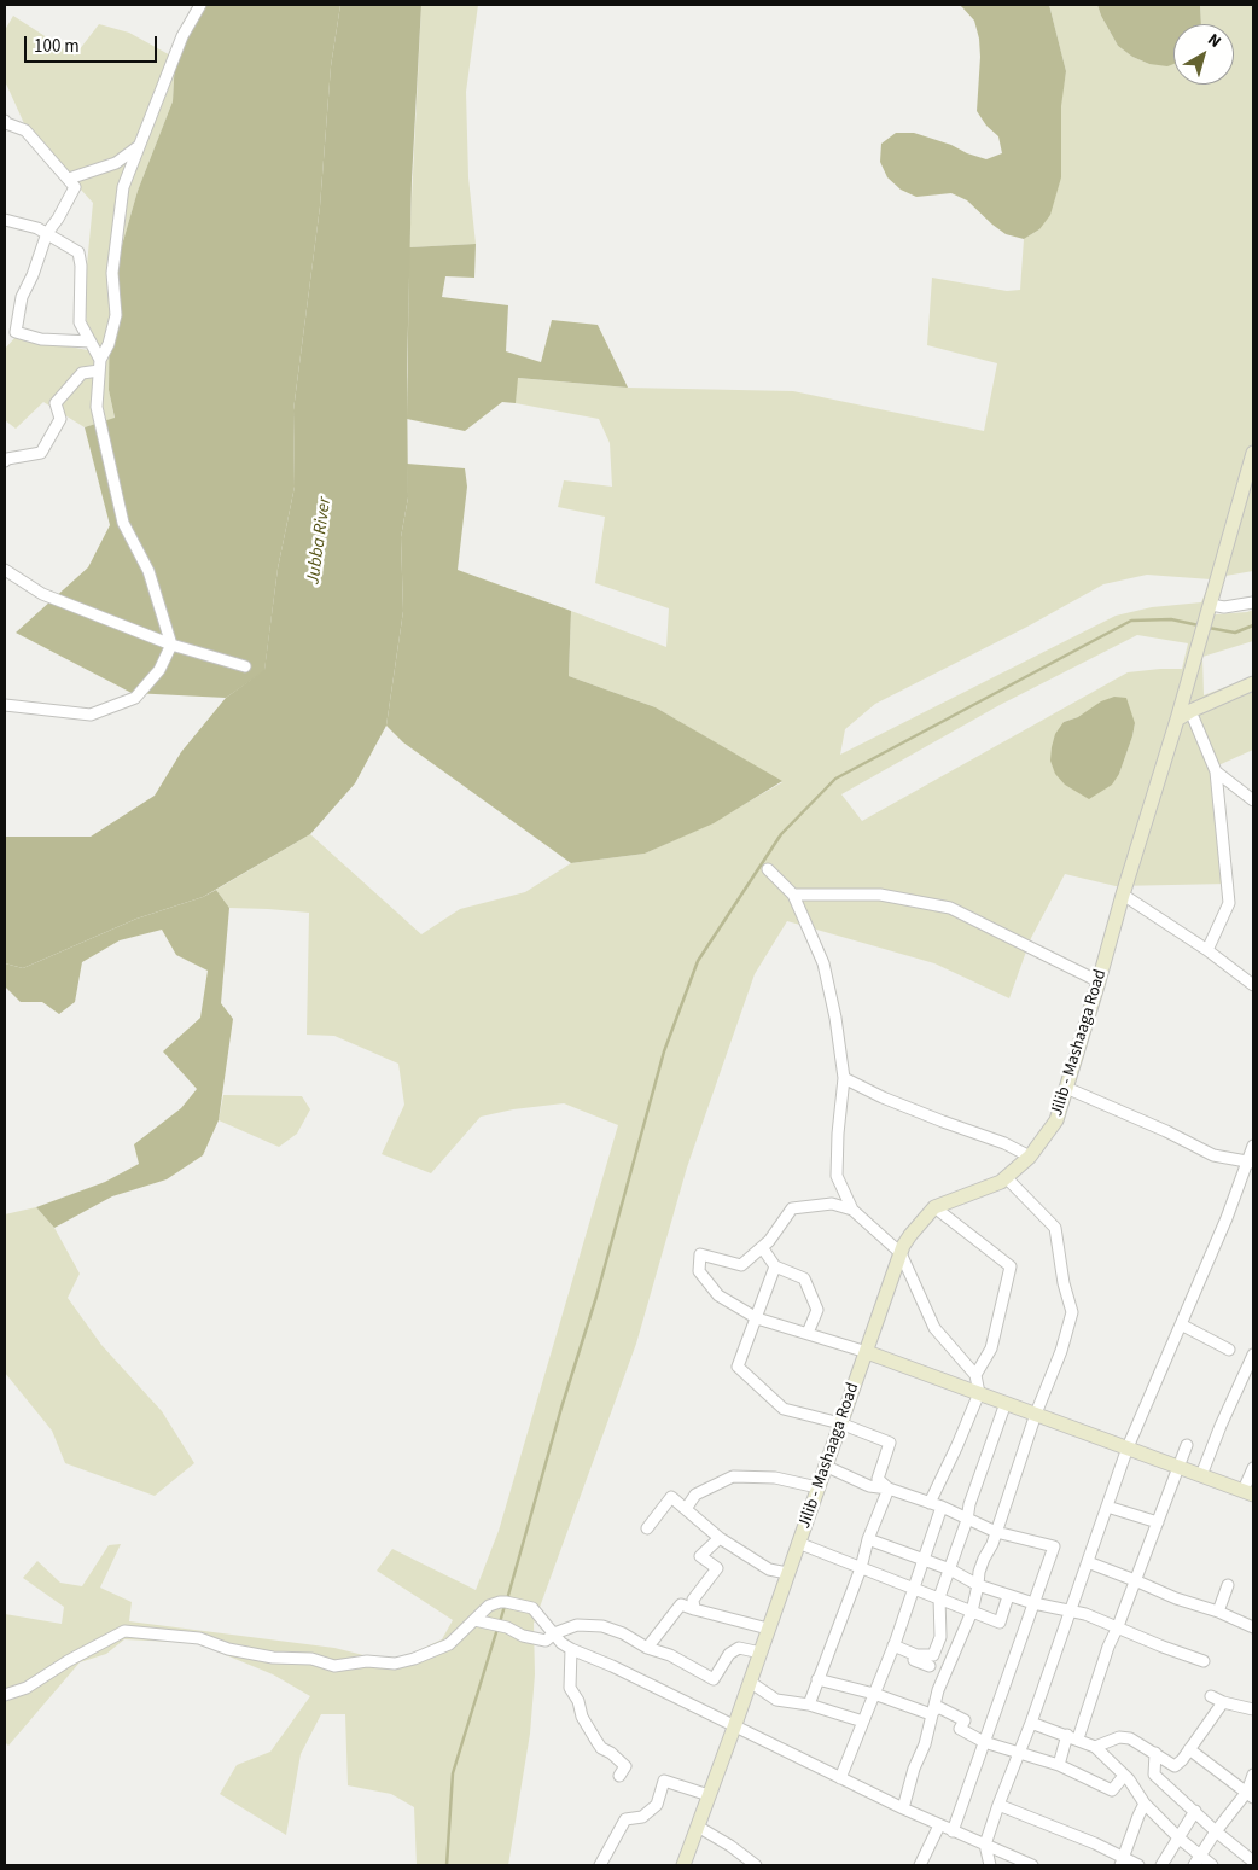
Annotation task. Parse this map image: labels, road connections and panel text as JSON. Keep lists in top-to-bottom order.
{
  "streets": {
    "main road": ["Jilib - Mashaaga Road"]
  },
  "water": ["Jubba River"],
  "scale_bar": "100 m",
  "north": "top right"
}
